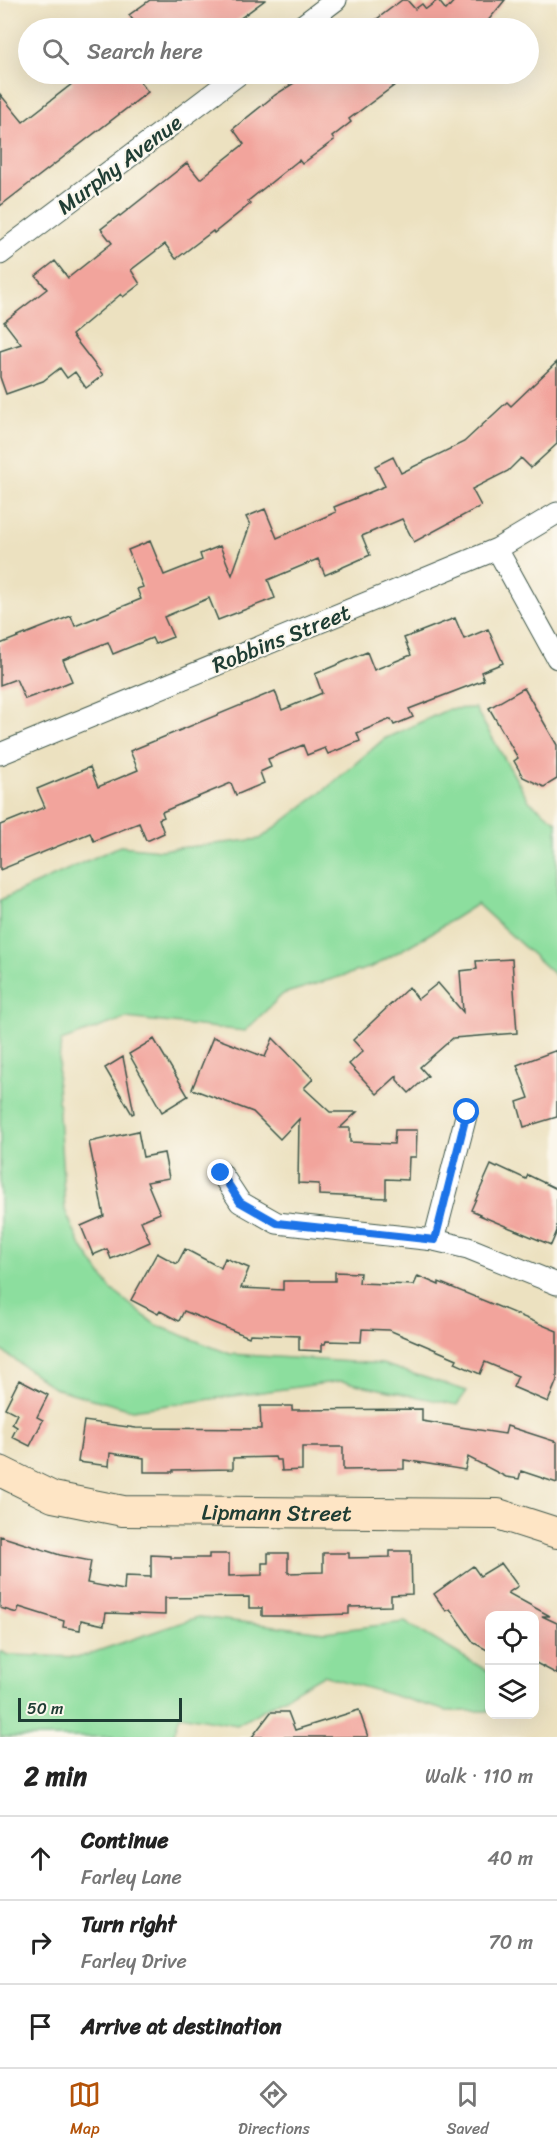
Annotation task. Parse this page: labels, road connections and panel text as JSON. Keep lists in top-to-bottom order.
{
  "streets": {
    "street": ["Murphy Avenue", "Robbins Street", "Lipmann Street"]
  },
  "scale_bar": "50 m",
  "page": {
    "search": "Search here",
    "scale": "50 m",
    "heading": ["2 min", "Walk · 110 m"],
    "list": [
      ["Continue", "Farley Lane", "40 m"],
      ["Turn right", "Farley Drive", "70 m"],
      "Arrive at destination"
    ],
    "nav": ["Map", "Directions", "Saved"]
  }
}
